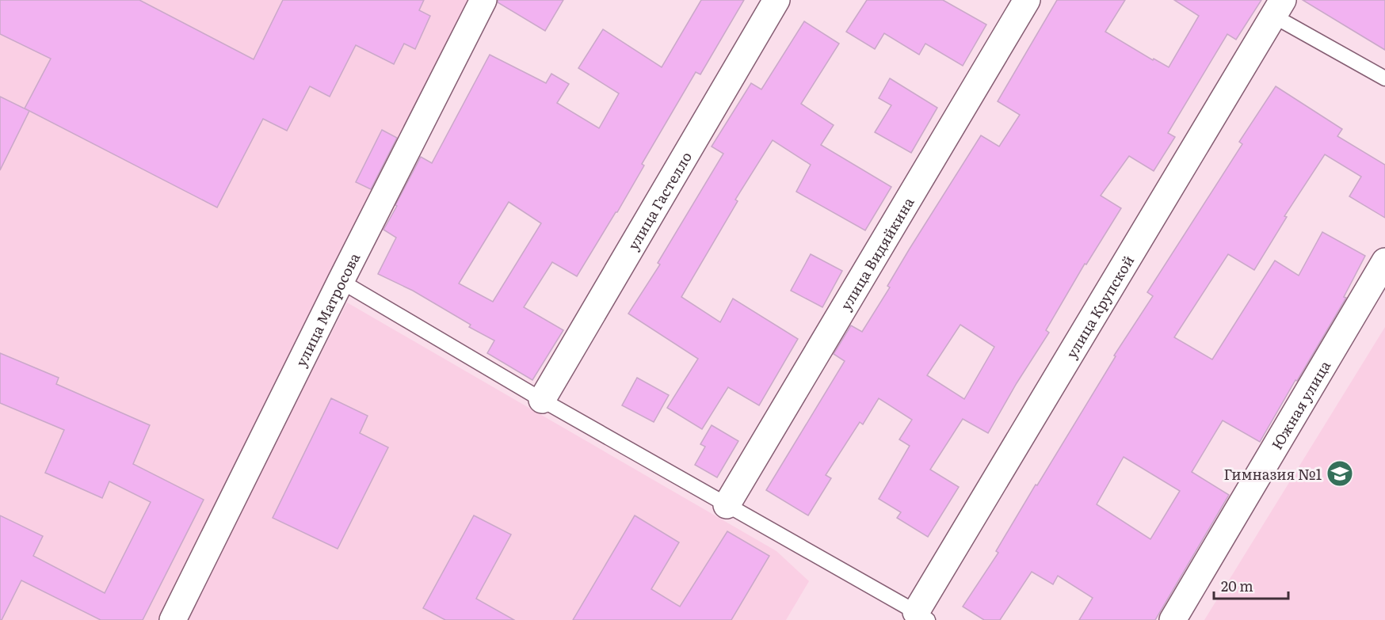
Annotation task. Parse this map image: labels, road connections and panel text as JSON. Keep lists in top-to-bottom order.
{
  "streets": {
    "street": [
      "улица Гастелло",
      "улица Видяйкина",
      "улица Крупской",
      "улица Матросова",
      "Южная улица"
    ]
  },
  "places": {
    "school or university": ["Гимназия №1"]
  },
  "scale_bar": "20 m"
}
